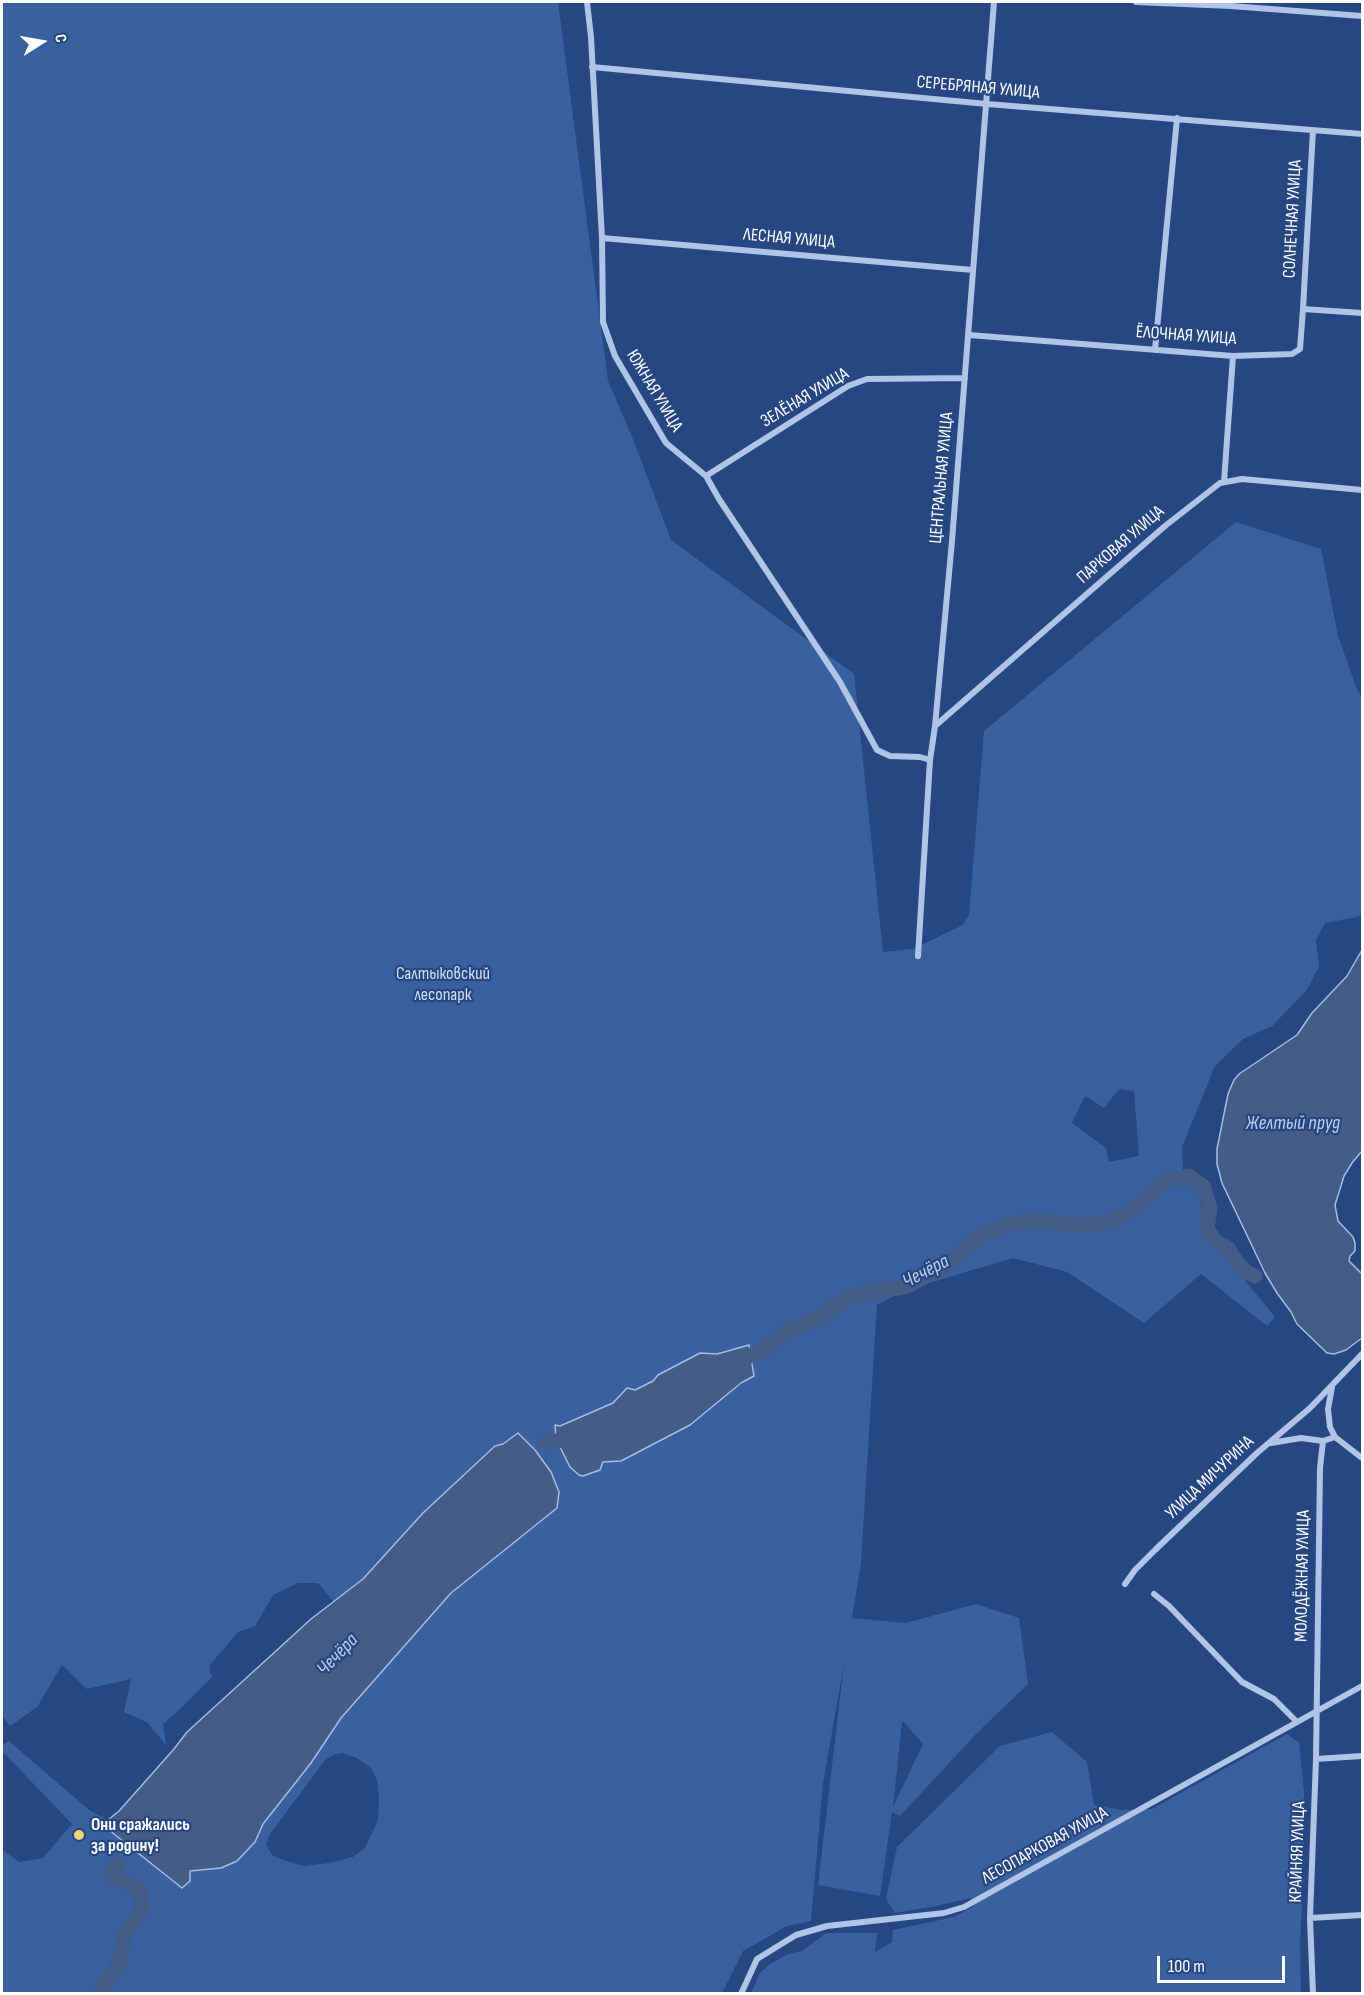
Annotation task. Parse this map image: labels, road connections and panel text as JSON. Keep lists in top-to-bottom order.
{
  "streets": {
    "street": [
      "СЕРЕБРЯНАЯ УЛИЦА",
      "СОЛНЕЧНАЯ УЛИЦА",
      "ЛЕСНАЯ УЛИЦА",
      "ЁЛОЧНАЯ УЛИЦА",
      "ЮЖНАЯ УЛИЦА",
      "ЗЕЛЁНАЯ УЛИЦА",
      "ЦЕНТРАЛЬНАЯ УЛИЦА",
      "ПАРКОВАЯ УЛИЦА",
      "УЛИЦА МИЧУРИНА",
      "МОЛОДЁЖНАЯ УЛИЦА",
      "ЛЕСОПАРКОВАЯ УЛИЦА",
      "КРАЙНЯЯ УЛИЦА"
    ]
  },
  "crossings": [
    ["СЕРЕБРЯНАЯ УЛИЦА", "СОЛНЕЧНАЯ УЛИЦА"],
    ["СЕРЕБРЯНАЯ УЛИЦА", "ЮЖНАЯ УЛИЦА"],
    ["СЕРЕБРЯНАЯ УЛИЦА", "ЦЕНТРАЛЬНАЯ УЛИЦА"],
    ["СОЛНЕЧНАЯ УЛИЦА", "ЁЛОЧНАЯ УЛИЦА"],
    ["ЛЕСНАЯ УЛИЦА", "ЮЖНАЯ УЛИЦА"],
    ["ЛЕСНАЯ УЛИЦА", "ЦЕНТРАЛЬНАЯ УЛИЦА"],
    ["ЁЛОЧНАЯ УЛИЦА", "ЦЕНТРАЛЬНАЯ УЛИЦА"],
    ["ЮЖНАЯ УЛИЦА", "ЗЕЛЁНАЯ УЛИЦА"],
    ["ЮЖНАЯ УЛИЦА", "ЦЕНТРАЛЬНАЯ УЛИЦА"],
    ["ЗЕЛЁНАЯ УЛИЦА", "ЦЕНТРАЛЬНАЯ УЛИЦА"],
    ["ЦЕНТРАЛЬНАЯ УЛИЦА", "ПАРКОВАЯ УЛИЦА"],
    ["УЛИЦА МИЧУРИНА", "МОЛОДЁЖНАЯ УЛИЦА"],
    ["МОЛОДЁЖНАЯ УЛИЦА", "ЛЕСОПАРКОВАЯ УЛИЦА"],
    ["МОЛОДЁЖНАЯ УЛИЦА", "КРАЙНЯЯ УЛИЦА"],
    ["ЛЕСОПАРКОВАЯ УЛИЦА", "КРАЙНЯЯ УЛИЦА"]
  ],
  "water": ["Желтый пруд", "Чечёра"],
  "parks": ["Салтыковский лесопарк"],
  "places": ["Они сражались за родину!"],
  "scale_bar": "100 m",
  "north": "right"
}
